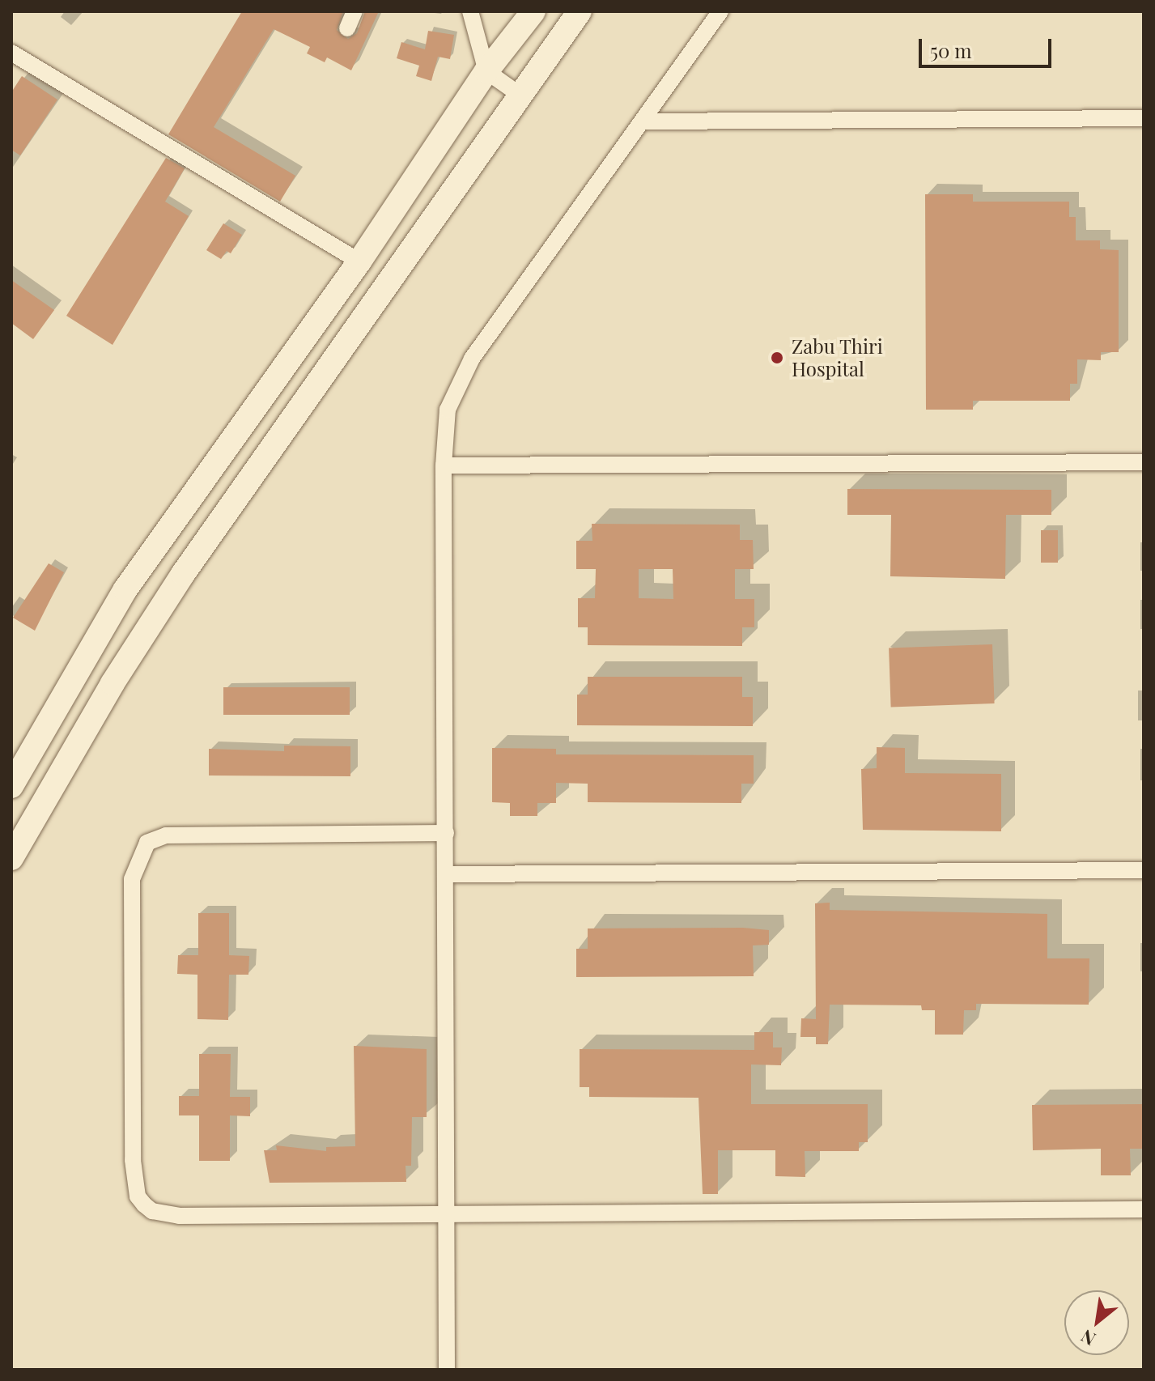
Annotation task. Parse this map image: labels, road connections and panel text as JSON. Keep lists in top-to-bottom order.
{
  "places": ["Zabu Thiri Hospital"],
  "scale_bar": "50 m",
  "north": "bottom left"
}
